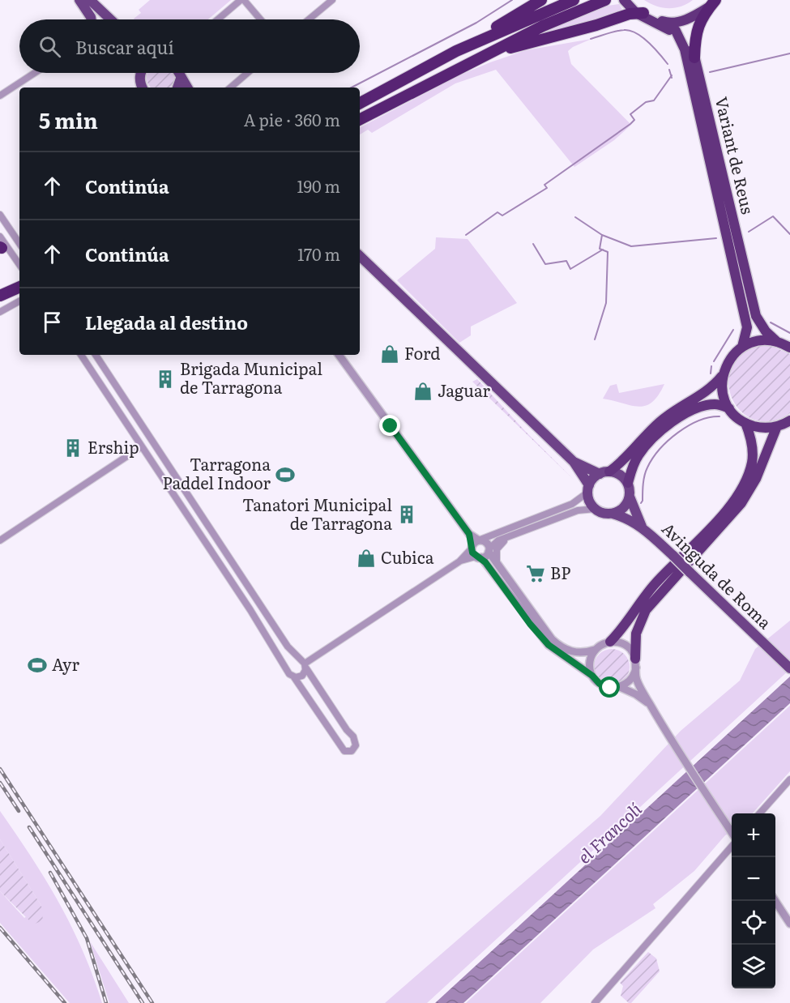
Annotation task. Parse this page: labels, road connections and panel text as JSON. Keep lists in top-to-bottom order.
{
  "streets": {
    "highway": ["Variant de Reus"],
    "main road": ["Avinguda de Roma"]
  },
  "water": ["el Francolí"],
  "places": {
    "shop": ["Ford", "Jaguar", "Cubica"],
    "building": ["Brigada Municipal de Tarragona", "Ership", "Tanatori Municipal de Tarragona"],
    "sports": ["Tarragona Paddel Indoor", "Ayr"],
    "supermarket": ["BP"]
  },
  "page": {
    "search": "Buscar aquí",
    "heading": ["5 min", "A pie · 360 m"],
    "list": [
      ["Continúa", "190 m"],
      ["Continúa", "170 m"],
      "Llegada al destino"
    ],
    "map_buttons": ["+", "−"]
  }
}
